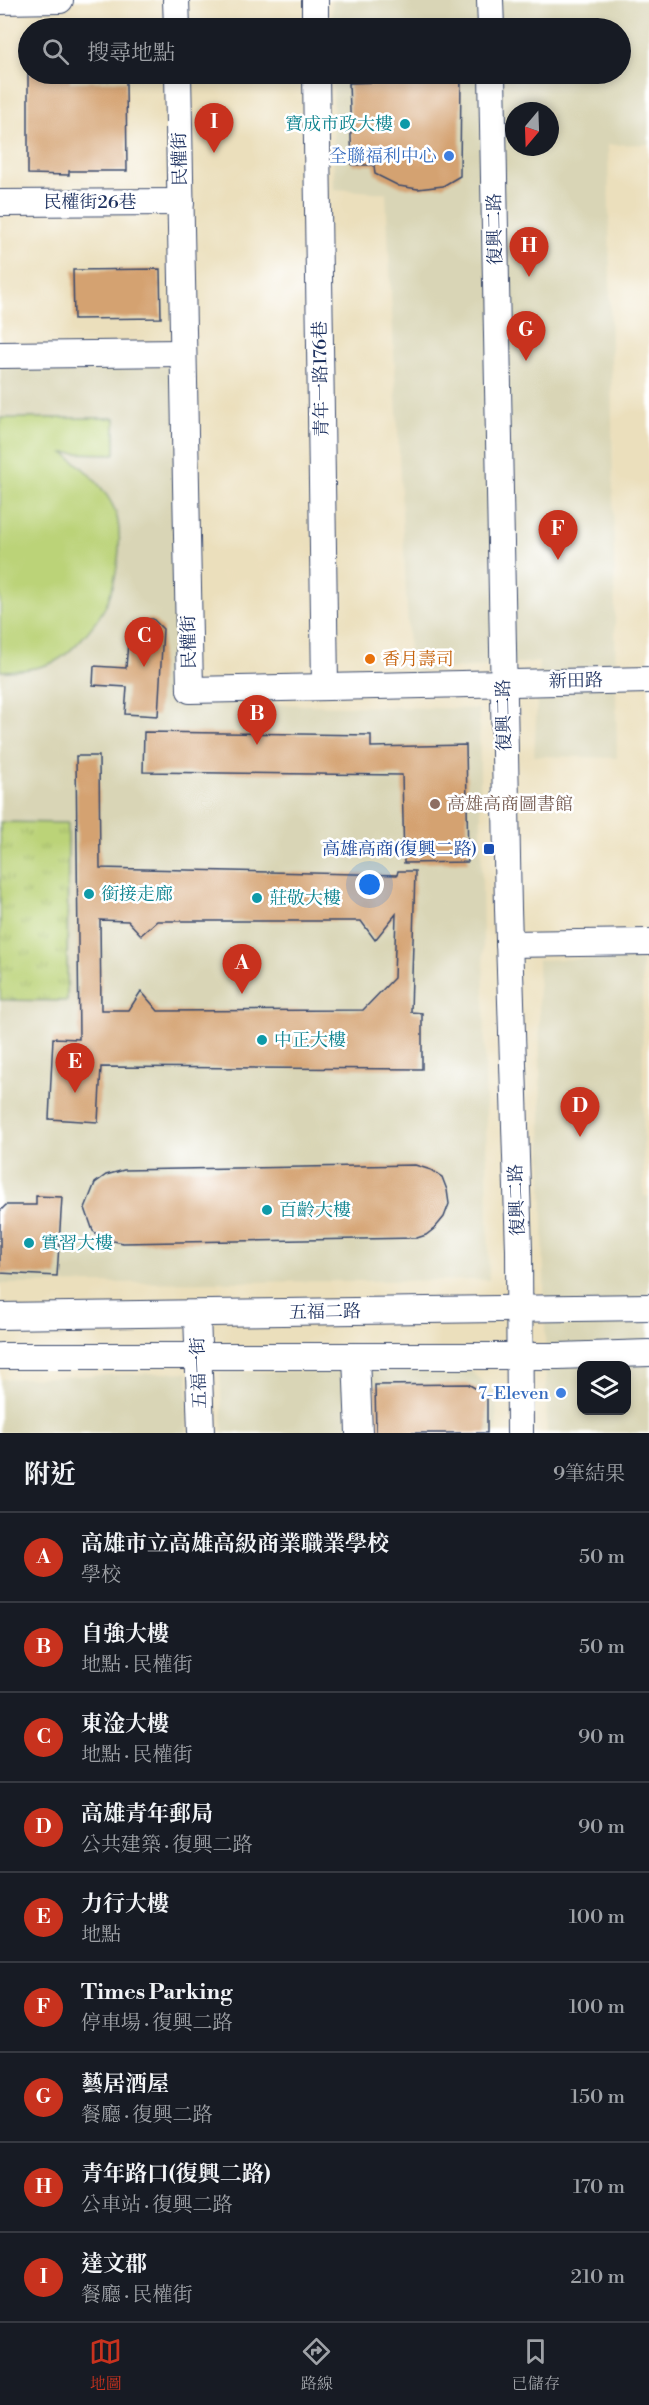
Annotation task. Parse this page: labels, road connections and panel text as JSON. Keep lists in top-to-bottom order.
{
  "streets": {
    "street": [
      "民權街",
      "民權街26巷",
      "復興二路",
      "青年一路176巷",
      "新田路",
      "五福二路",
      "五福一街"
    ]
  },
  "crossings": [
    ["民權街", "民權街26巷"],
    ["民權街", "復興二路"],
    ["民權街", "青年一路176巷"],
    ["民權街", "新田路"],
    ["復興二路", "新田路"],
    ["復興二路", "五福二路"],
    ["五福二路", "五福一街"]
  ],
  "places": {
    "other": [
      "寶成市政大樓",
      "全聯福利中心",
      "香月壽司",
      "高雄高商圖書館",
      "銜接走廊",
      "莊敬大樓",
      "中正大樓",
      "百齡大樓",
      "實習大樓",
      "7-Eleven"
    ],
    "transit": ["高雄高商(復興二路)"]
  },
  "north": "bottom",
  "page": {
    "search": "搜尋地點",
    "pins": [
      "I",
      "H",
      "G",
      "F",
      "C",
      "B",
      "A",
      "E",
      "D"
    ],
    "heading": ["附近", "9筆結果"],
    "list": [
      {
        "mark": "A",
        "name": "高雄市立高雄高級商業職業學校",
        "note": "學校",
        "value": "50 m"
      },
      {
        "mark": "B",
        "name": "自強大樓",
        "note": "地點 · 民權街",
        "value": "50 m"
      },
      {
        "mark": "C",
        "name": "東淦大樓",
        "note": "地點 · 民權街",
        "value": "90 m"
      },
      {
        "mark": "D",
        "name": "高雄青年郵局",
        "note": "公共建築 · 復興二路",
        "value": "90 m"
      },
      {
        "mark": "E",
        "name": "力行大樓",
        "note": "地點",
        "value": "100 m"
      },
      {
        "mark": "F",
        "name": "Times Parking",
        "note": "停車場 · 復興二路",
        "value": "100 m"
      },
      {
        "mark": "G",
        "name": "藝居酒屋",
        "note": "餐廳 · 復興二路",
        "value": "150 m"
      },
      {
        "mark": "H",
        "name": "青年路口(復興二路)",
        "note": "公車站 · 復興二路",
        "value": "170 m"
      },
      {
        "mark": "I",
        "name": "達文郡",
        "note": "餐廳 · 民權街",
        "value": "210 m"
      }
    ],
    "nav": ["地圖", "路線", "已儲存"]
  }
}
